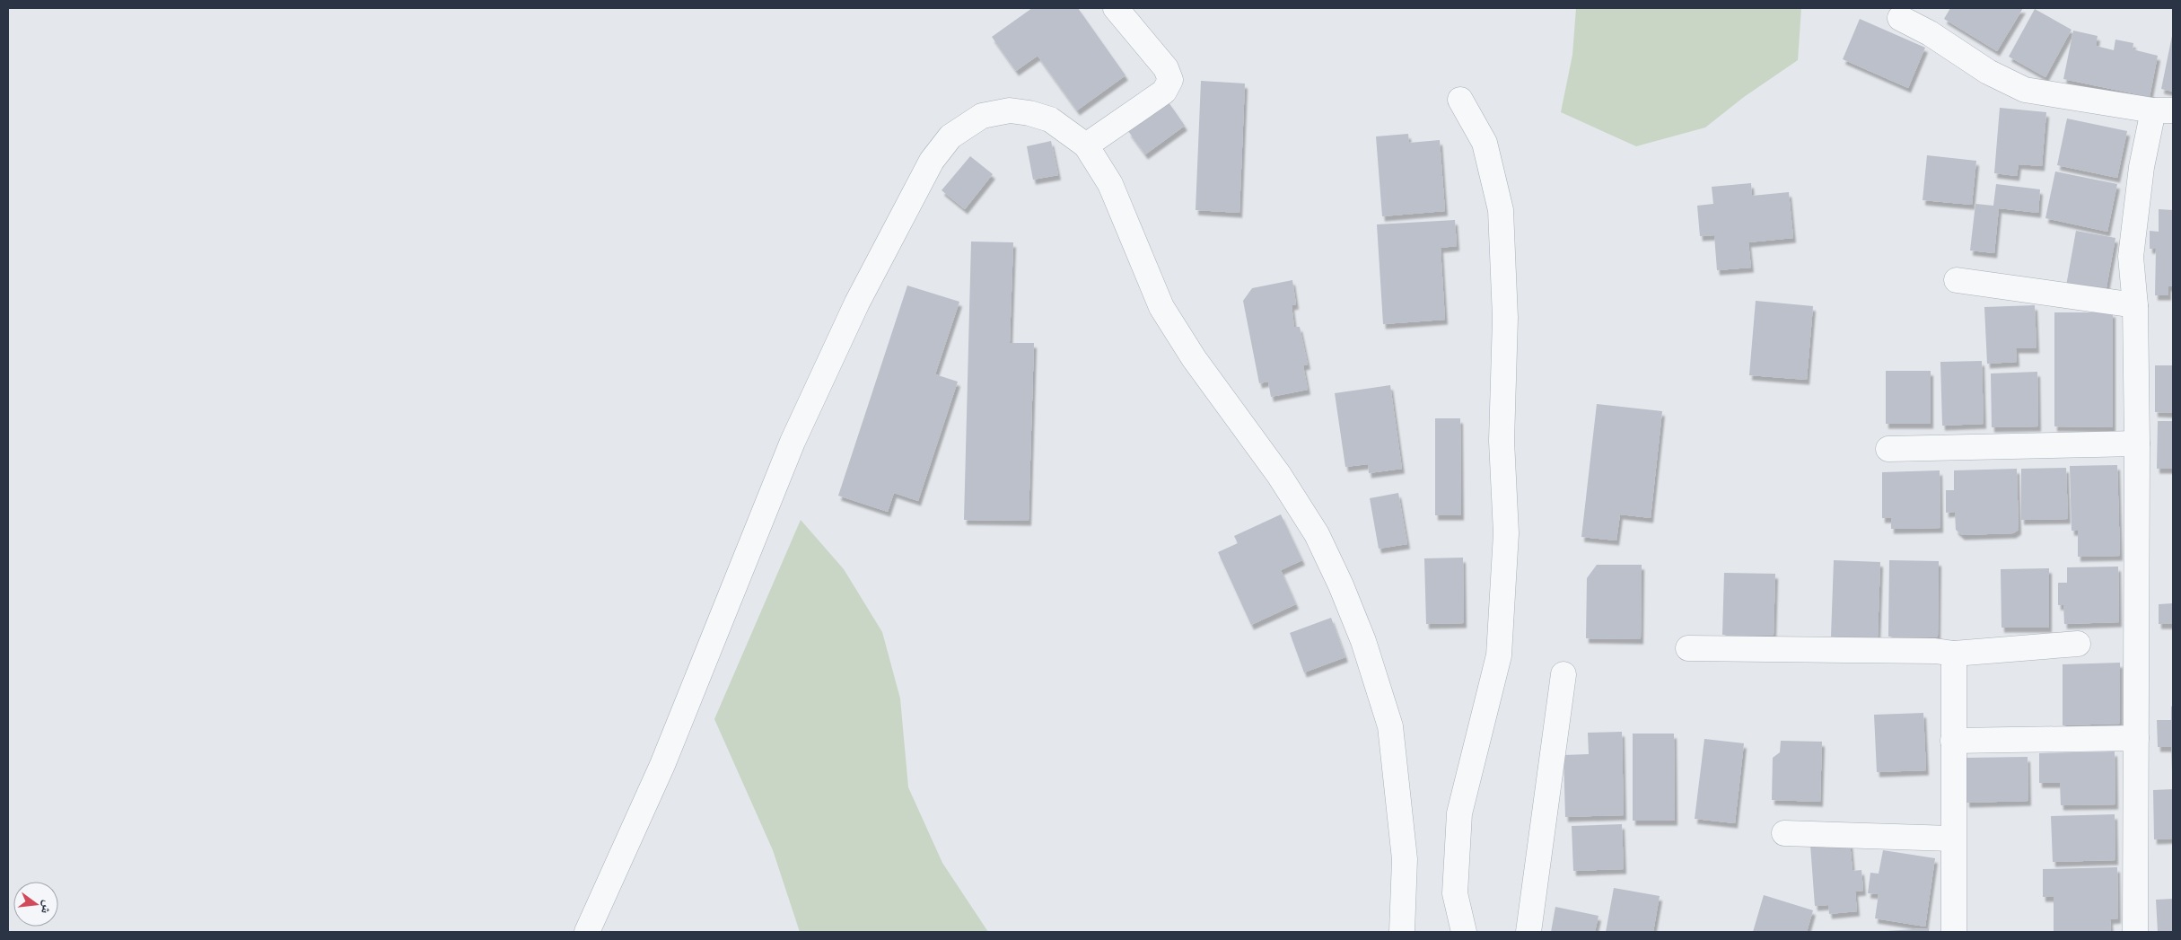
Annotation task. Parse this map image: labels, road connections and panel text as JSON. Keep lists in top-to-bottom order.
{
  "north": "right"
}
